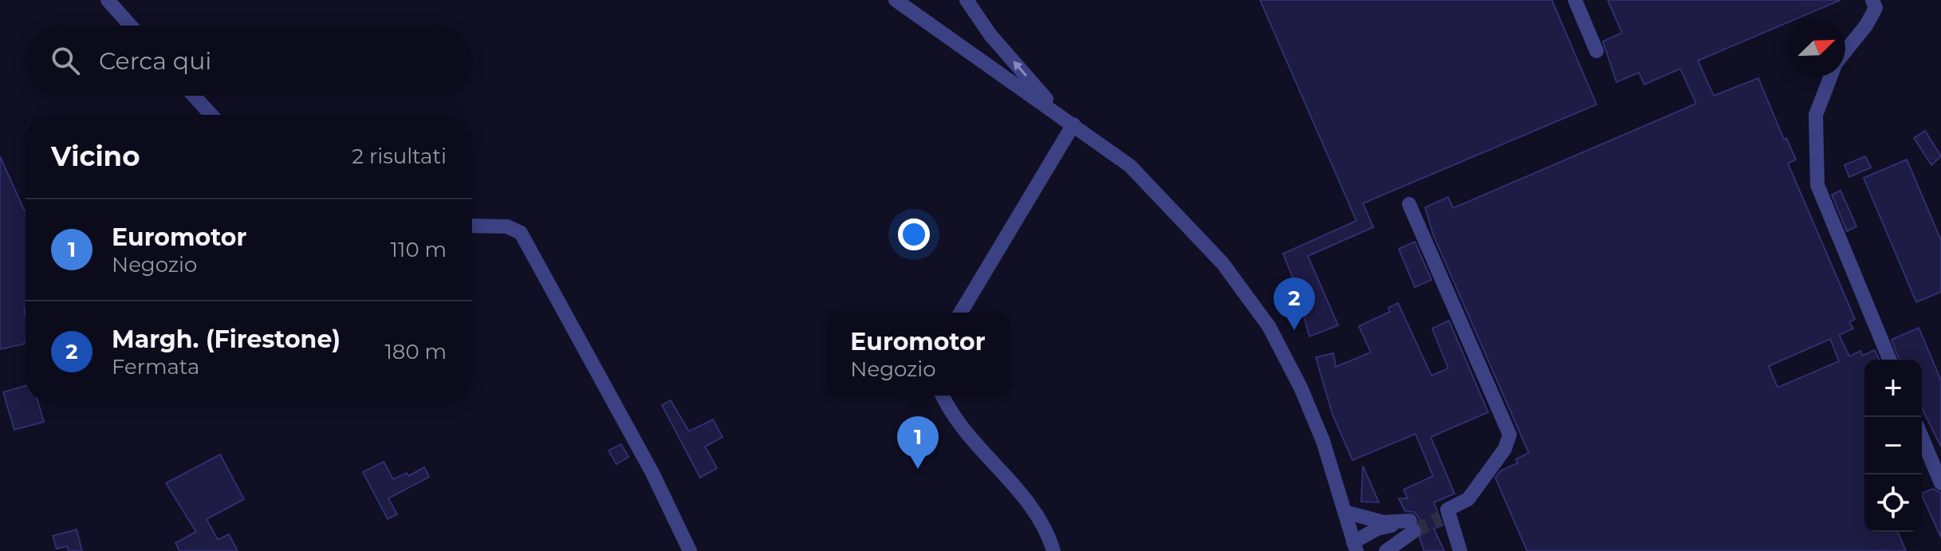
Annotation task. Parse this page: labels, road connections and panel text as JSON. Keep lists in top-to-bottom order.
{
  "north": "top right",
  "page": {
    "search": "Cerca qui",
    "heading": ["Vicino", "2 risultati"],
    "list": [
      {
        "mark": "1",
        "name": "Euromotor",
        "note": "Negozio",
        "value": "110 m"
      },
      {
        "mark": "2",
        "name": "Margh. (Firestone)",
        "note": "Fermata",
        "value": "180 m"
      }
    ],
    "pins": ["2", "1"],
    "popup": ["Euromotor", "Negozio"],
    "map_buttons": ["+", "−"]
  }
}
